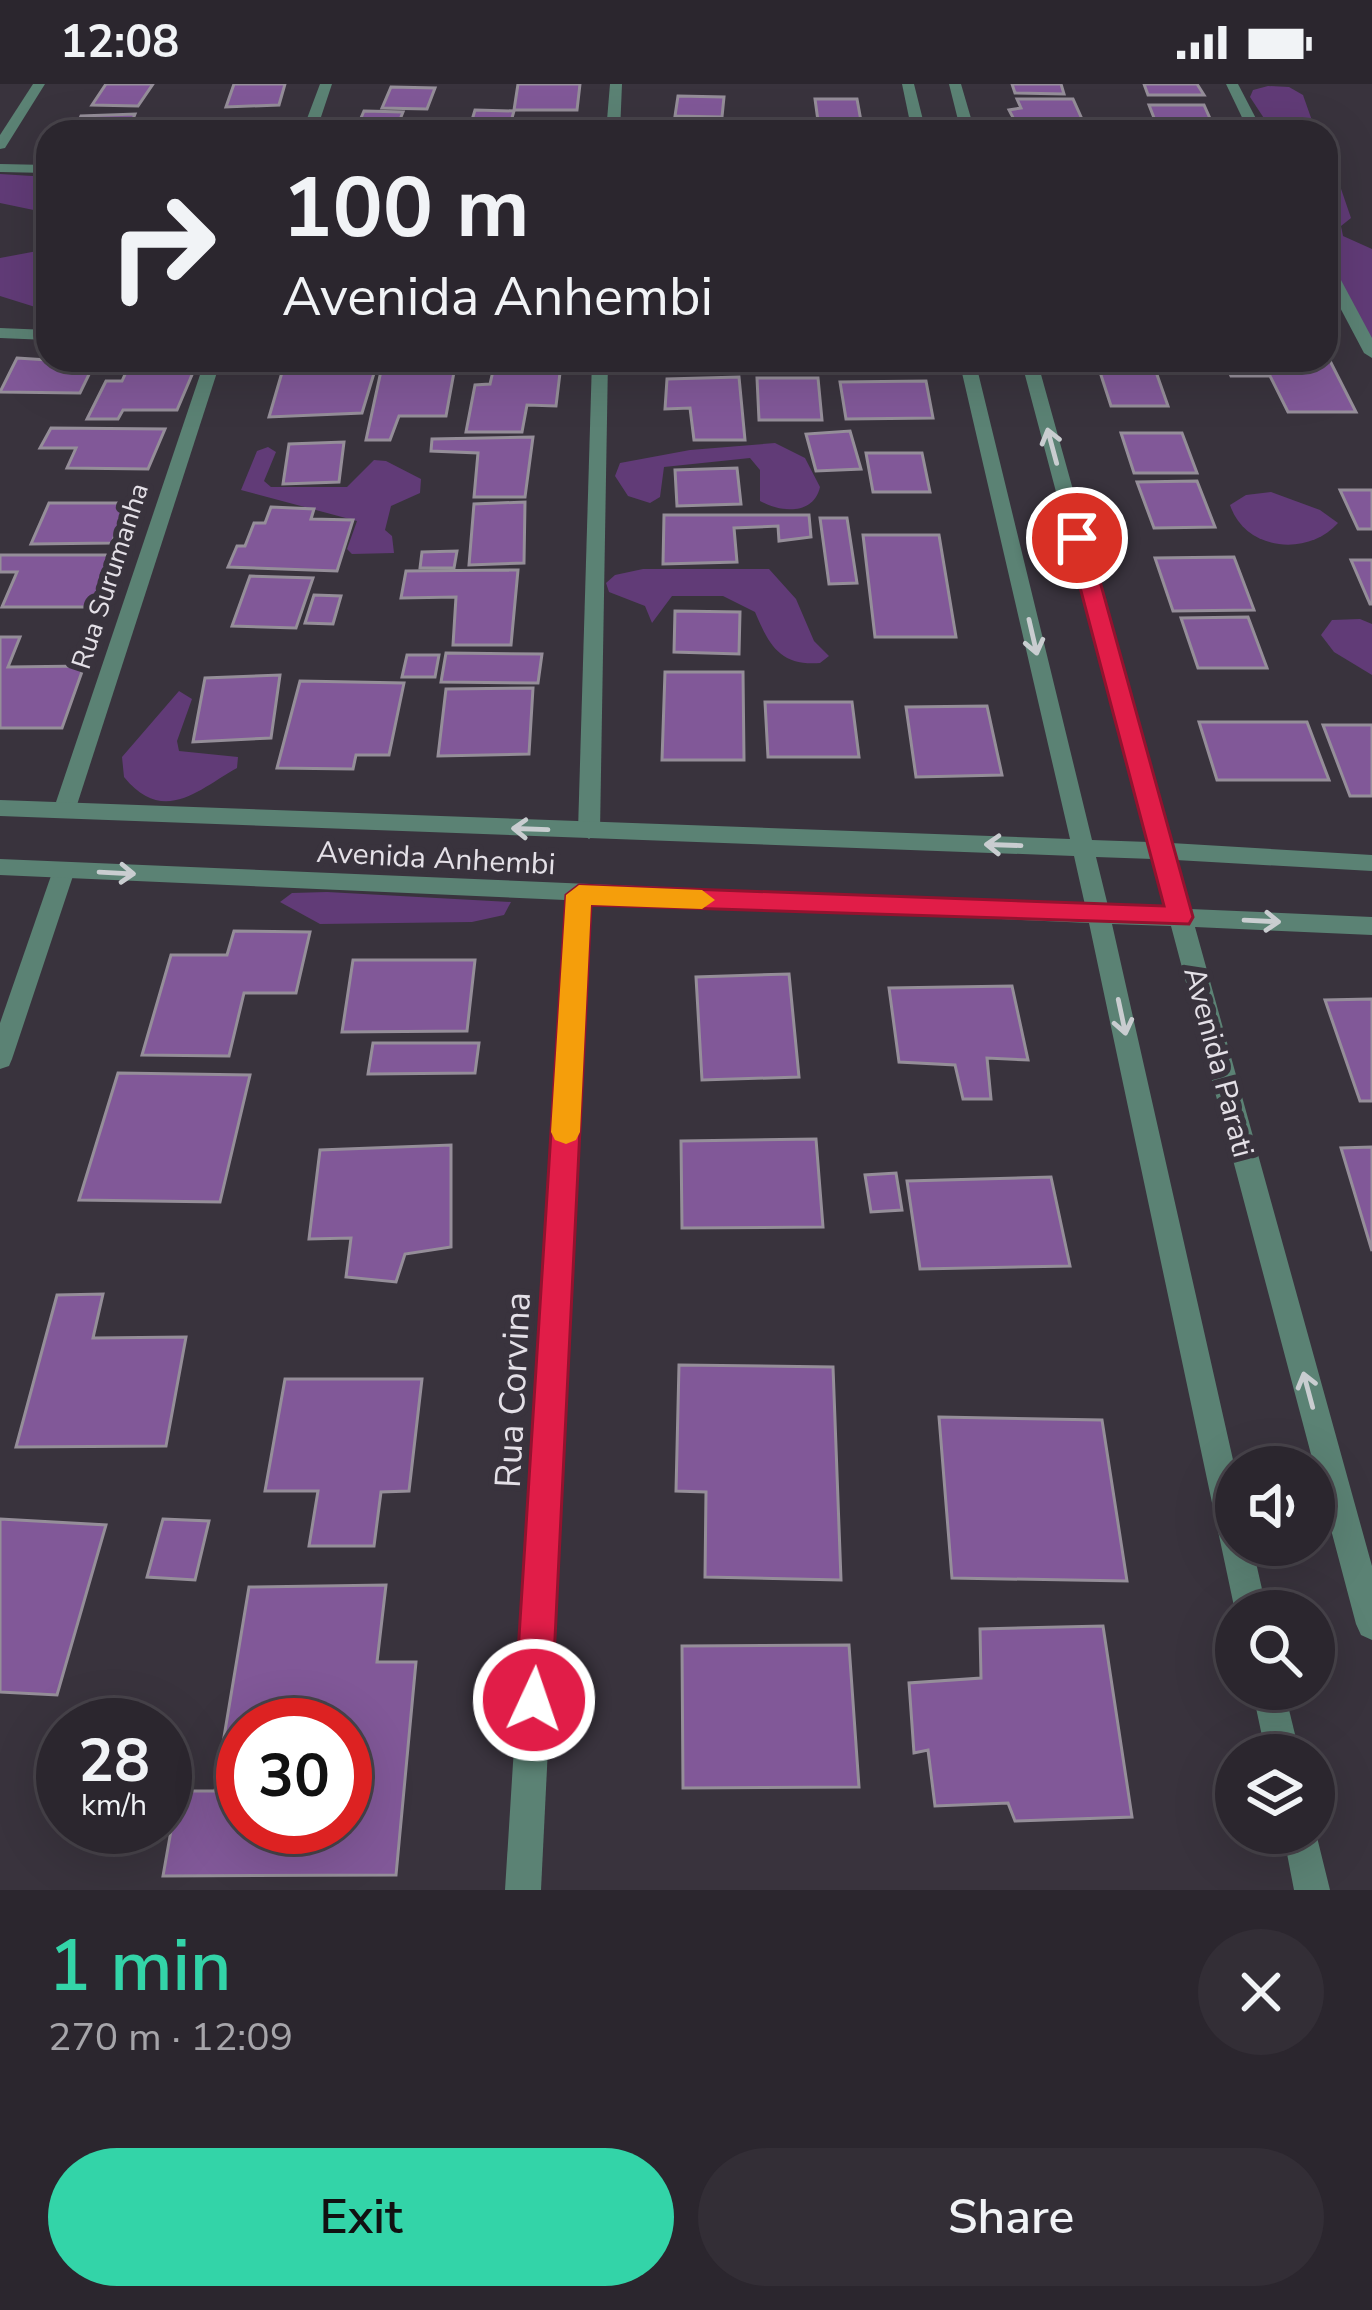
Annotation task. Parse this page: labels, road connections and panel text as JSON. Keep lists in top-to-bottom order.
{
  "streets": {
    "street": [
      "Rua Surumanha",
      "Avenida Anhembi",
      "Avenida Parati",
      "Rua Corvina"
    ]
  },
  "crossings": [
    ["Rua Surumanha", "Avenida Anhembi"],
    ["Avenida Anhembi", "Avenida Parati"],
    ["Avenida Anhembi", "Rua Corvina"]
  ],
  "page": {
    "status": "12:08",
    "turn": ["100 m", "Avenida Anhembi"],
    "speed": "28 km/h",
    "limit": "30",
    "heading": ["1 min", "270 m · 12:09"],
    "buttons": ["Exit", "Share"]
  }
}
